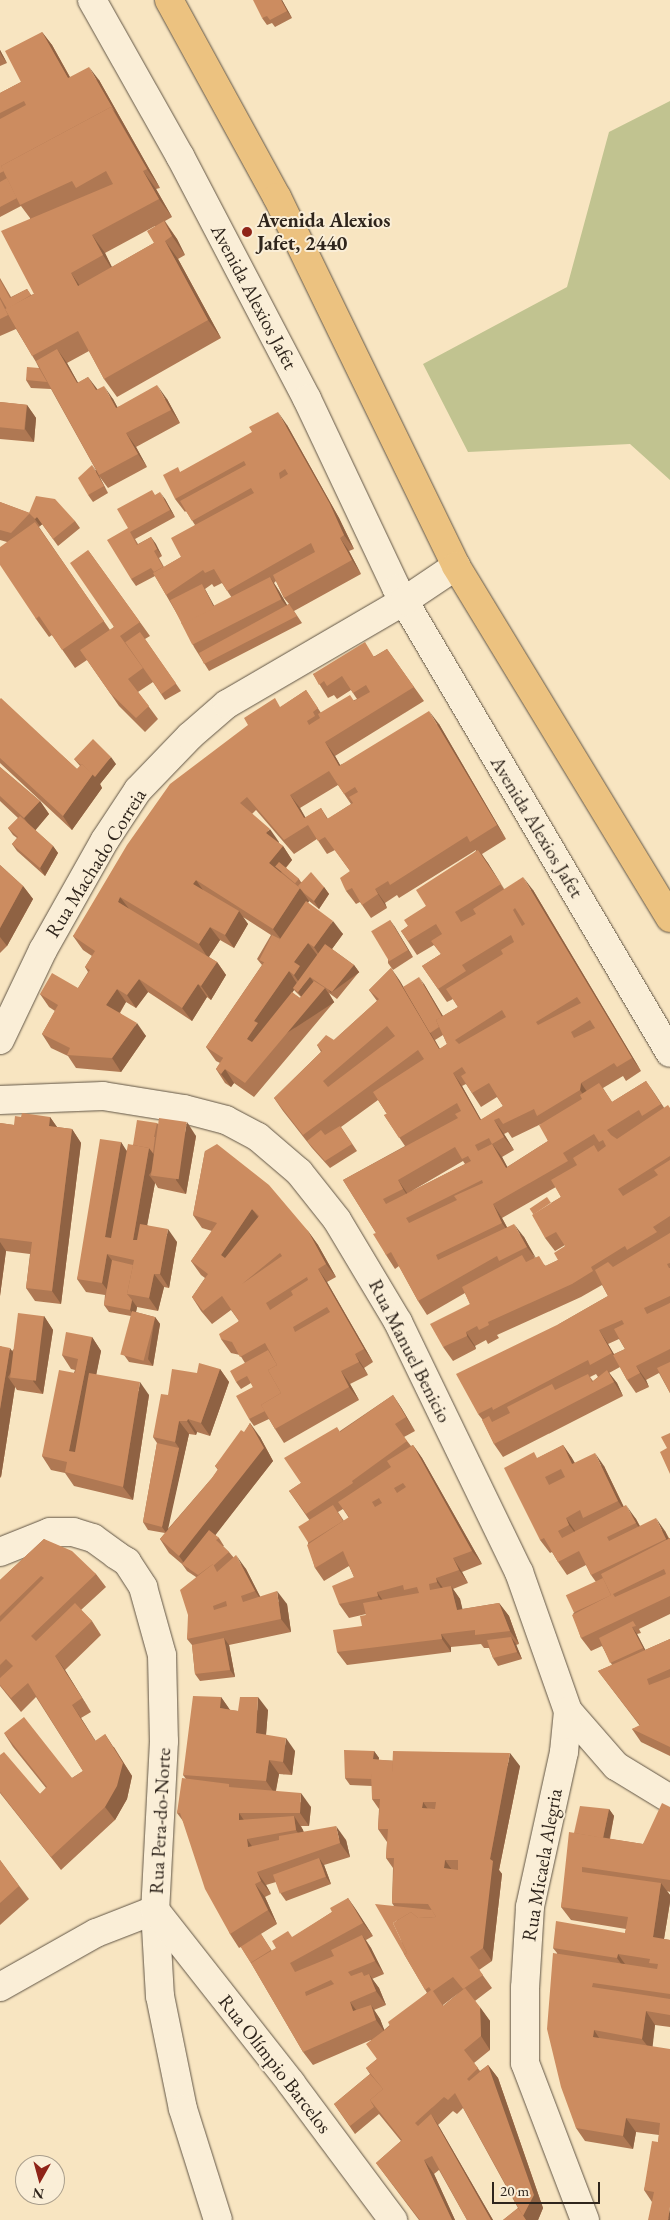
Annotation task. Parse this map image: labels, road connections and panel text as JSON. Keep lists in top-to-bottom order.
{
  "streets": {
    "street": [
      "Avenida Alexios Jafet",
      "Rua Machado Correia",
      "Rua Manuel Benicio",
      "Rua Pera-do-Norte",
      "Rua Micaela Alegria",
      "Rua Olímpio Barcelos"
    ]
  },
  "crossings": [
    ["Avenida Alexios Jafet", "Rua Machado Correia"],
    ["Rua Manuel Benicio", "Rua Micaela Alegria"],
    ["Rua Pera-do-Norte", "Rua Olímpio Barcelos"]
  ],
  "places": ["Avenida Alexios Jafet, 2440"],
  "scale_bar": "20 m",
  "north": "bottom"
}
